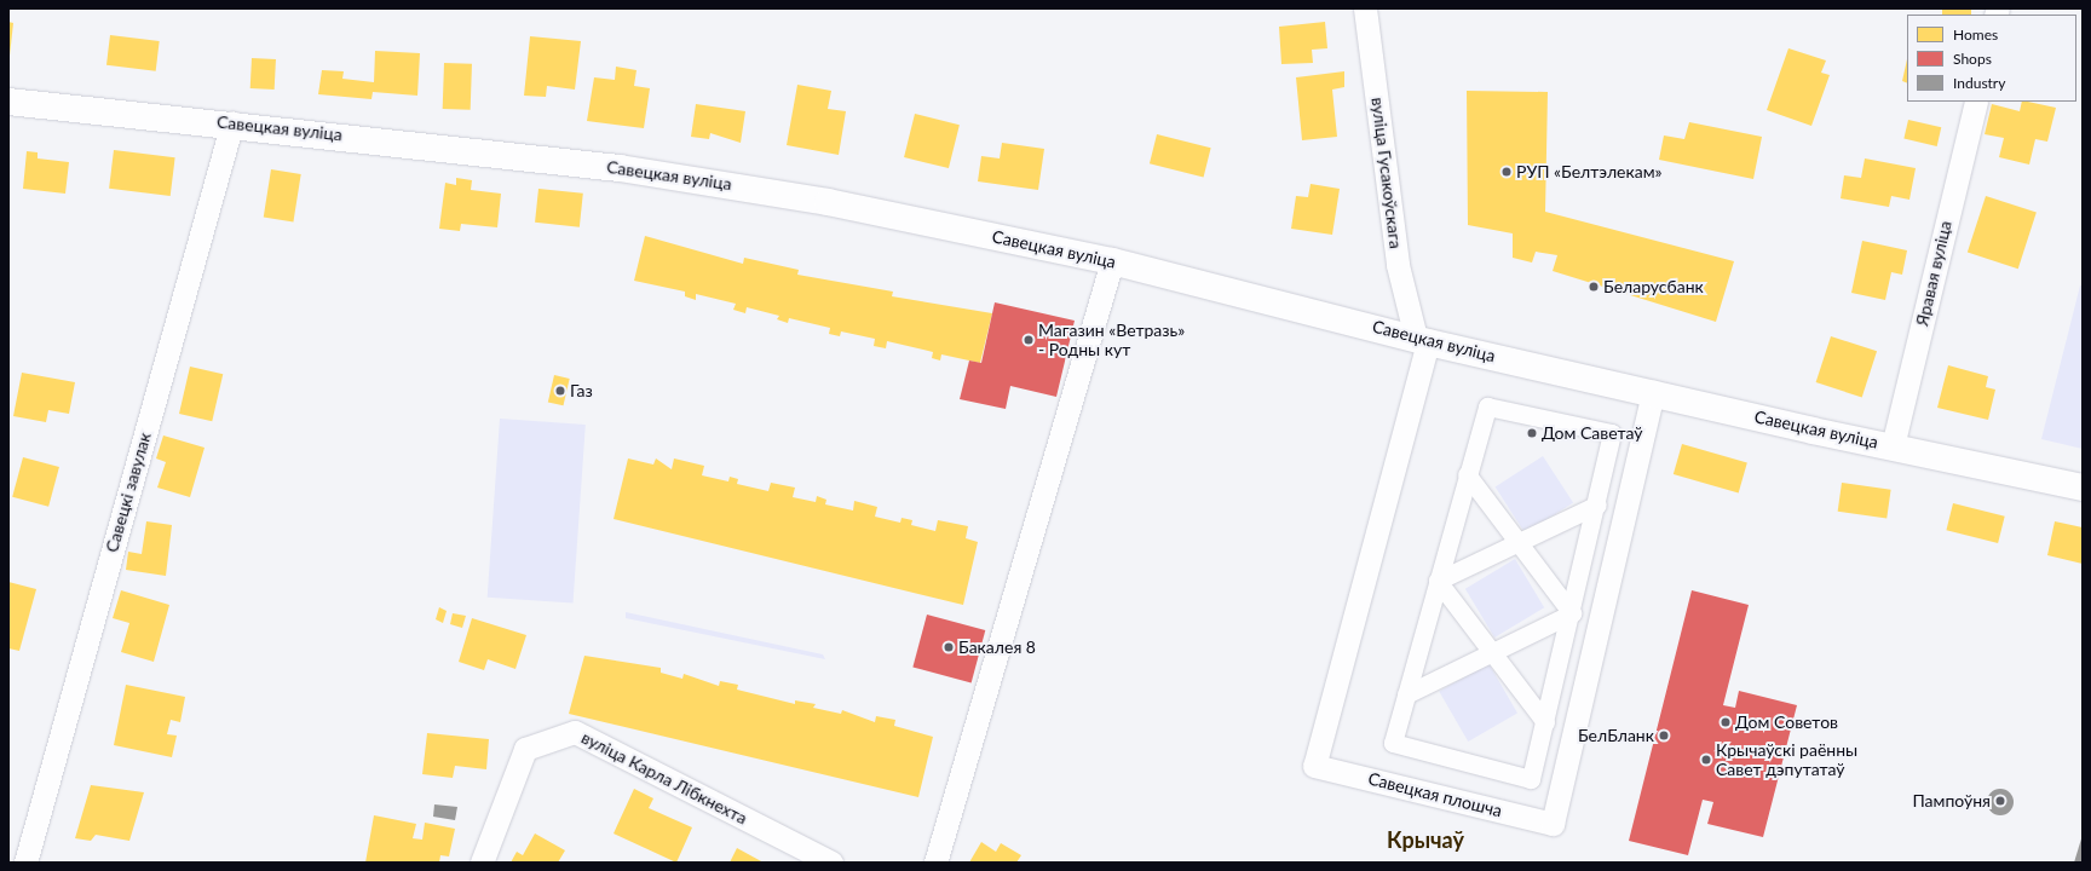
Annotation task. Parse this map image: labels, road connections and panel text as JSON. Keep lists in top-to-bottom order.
{
  "streets": {
    "street": [
      "Савецкая вуліца",
      "вуліца Гусакоўскага",
      "Яравая вуліца",
      "Савецкі завулак",
      "вуліца Карла Лібкнехта",
      "Савецкая плошча"
    ]
  },
  "crossings": [
    ["Савецкая вуліца", "вуліца Гусакоўскага"],
    ["Савецкая вуліца", "Яравая вуліца"],
    ["Савецкая вуліца", "Савецкі завулак"],
    ["Савецкая вуліца", "Савецкая плошча"],
    ["вуліца Гусакоўскага", "Савецкая плошча"]
  ],
  "districts": ["Крычаў"],
  "places": [
    "РУП «Белтэлекам»",
    "Беларусбанк",
    "Магазин «Ветразь» - Родны кут",
    "Газ",
    "Дом Саветаў",
    "Бакалея 8",
    "Дом Советов",
    "БелБланк",
    "Крычаўскі раённы Савет дэпутатаў",
    "Пампоўня"
  ],
  "legend": ["Homes", "Shops", "Industry"]
}
